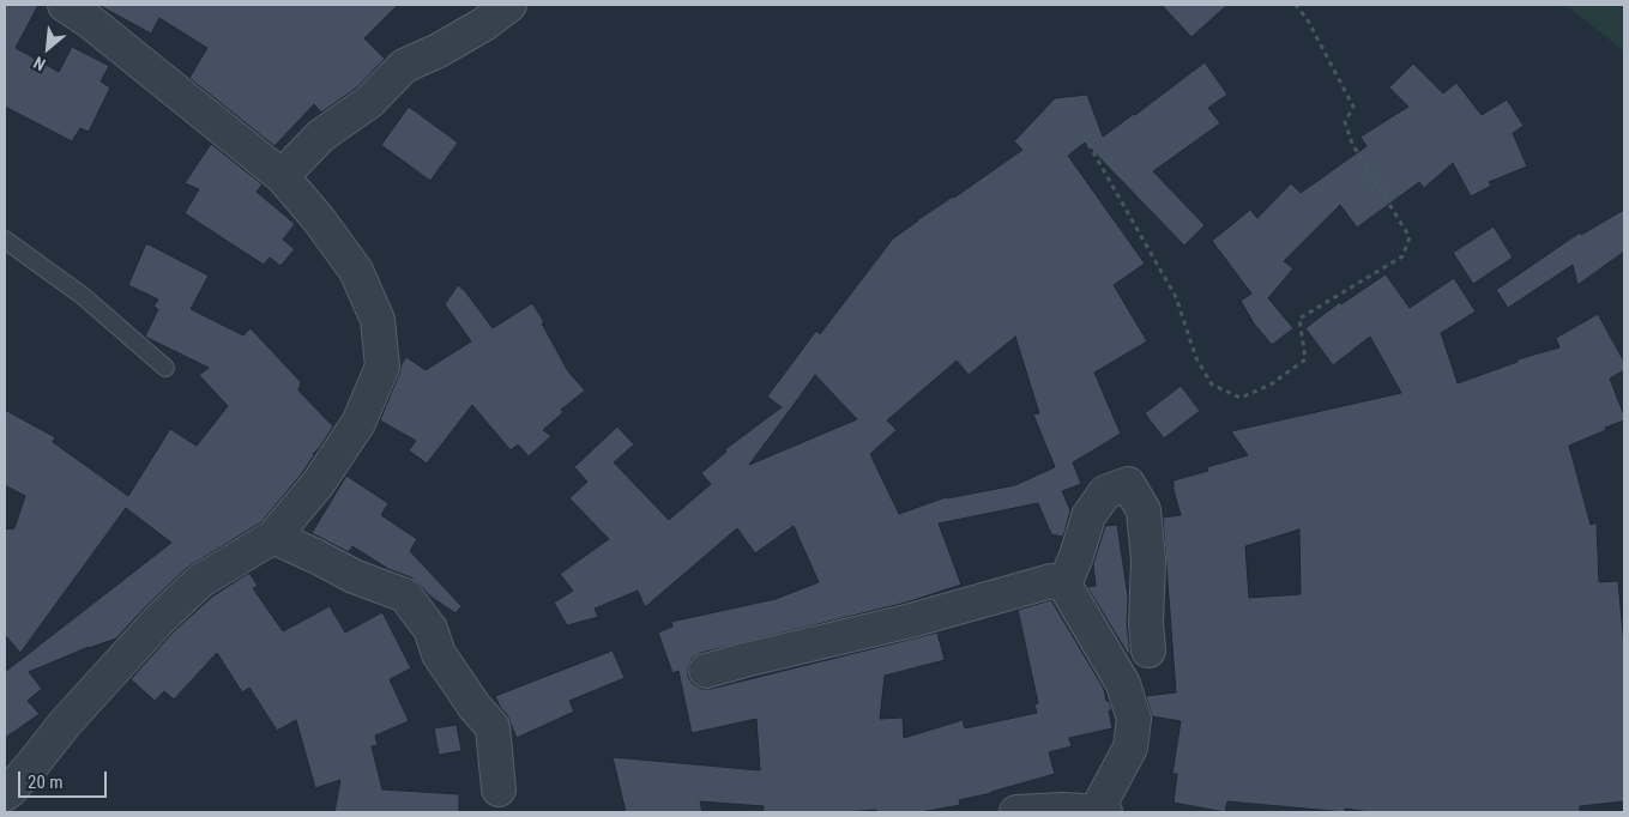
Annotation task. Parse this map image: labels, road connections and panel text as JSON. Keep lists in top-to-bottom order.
{
  "scale_bar": "20 m",
  "north": "bottom left"
}
